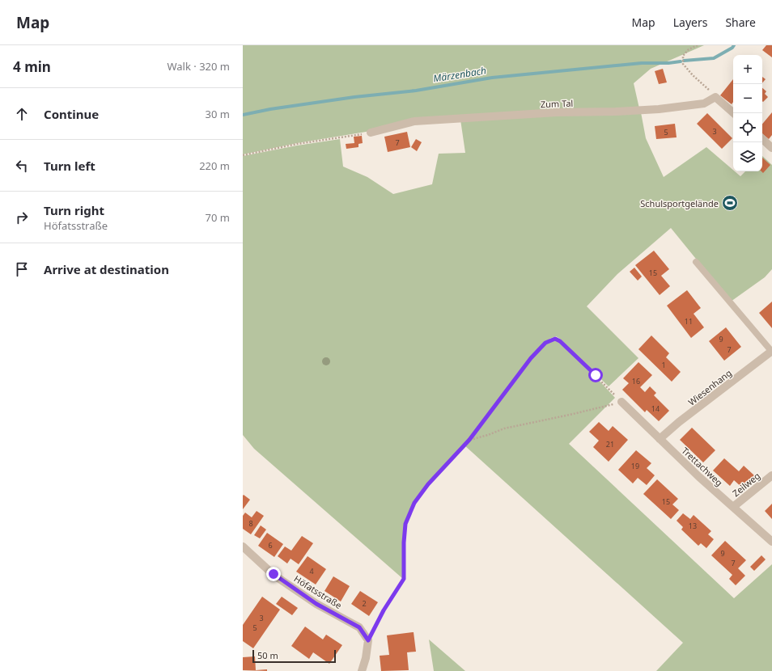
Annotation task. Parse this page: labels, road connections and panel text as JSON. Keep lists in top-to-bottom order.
{
  "streets": {
    "street": [
      "Zum Tal",
      "Wiesenhang",
      "Trettachweg",
      "Zeilweg",
      "Höfatsstraße"
    ]
  },
  "crossings": [
    ["Wiesenhang", "Trettachweg"],
    ["Trettachweg", "Zeilweg"]
  ],
  "water": ["Märzenbach"],
  "places": {
    "sports": ["Schulsportgelände"]
  },
  "house_numbers": [
    "3",
    "5",
    "7",
    "15",
    "11",
    "9",
    "7",
    "1",
    "16",
    "14",
    "21",
    "19",
    "15",
    "8",
    "13",
    "6",
    "9",
    "7",
    "4",
    "2",
    "3",
    "5"
  ],
  "scale_bar": "50 m",
  "page": {
    "header": "Map",
    "nav": ["Map", "Layers", "Share"],
    "heading": ["4 min", "Walk · 320 m"],
    "map_buttons": ["+", "−"],
    "list": [
      ["Continue", "30 m"],
      ["Turn left", "220 m"],
      ["Turn right", "Höfatsstraße", "70 m"],
      "Arrive at destination"
    ],
    "scale": "50 m"
  }
}
